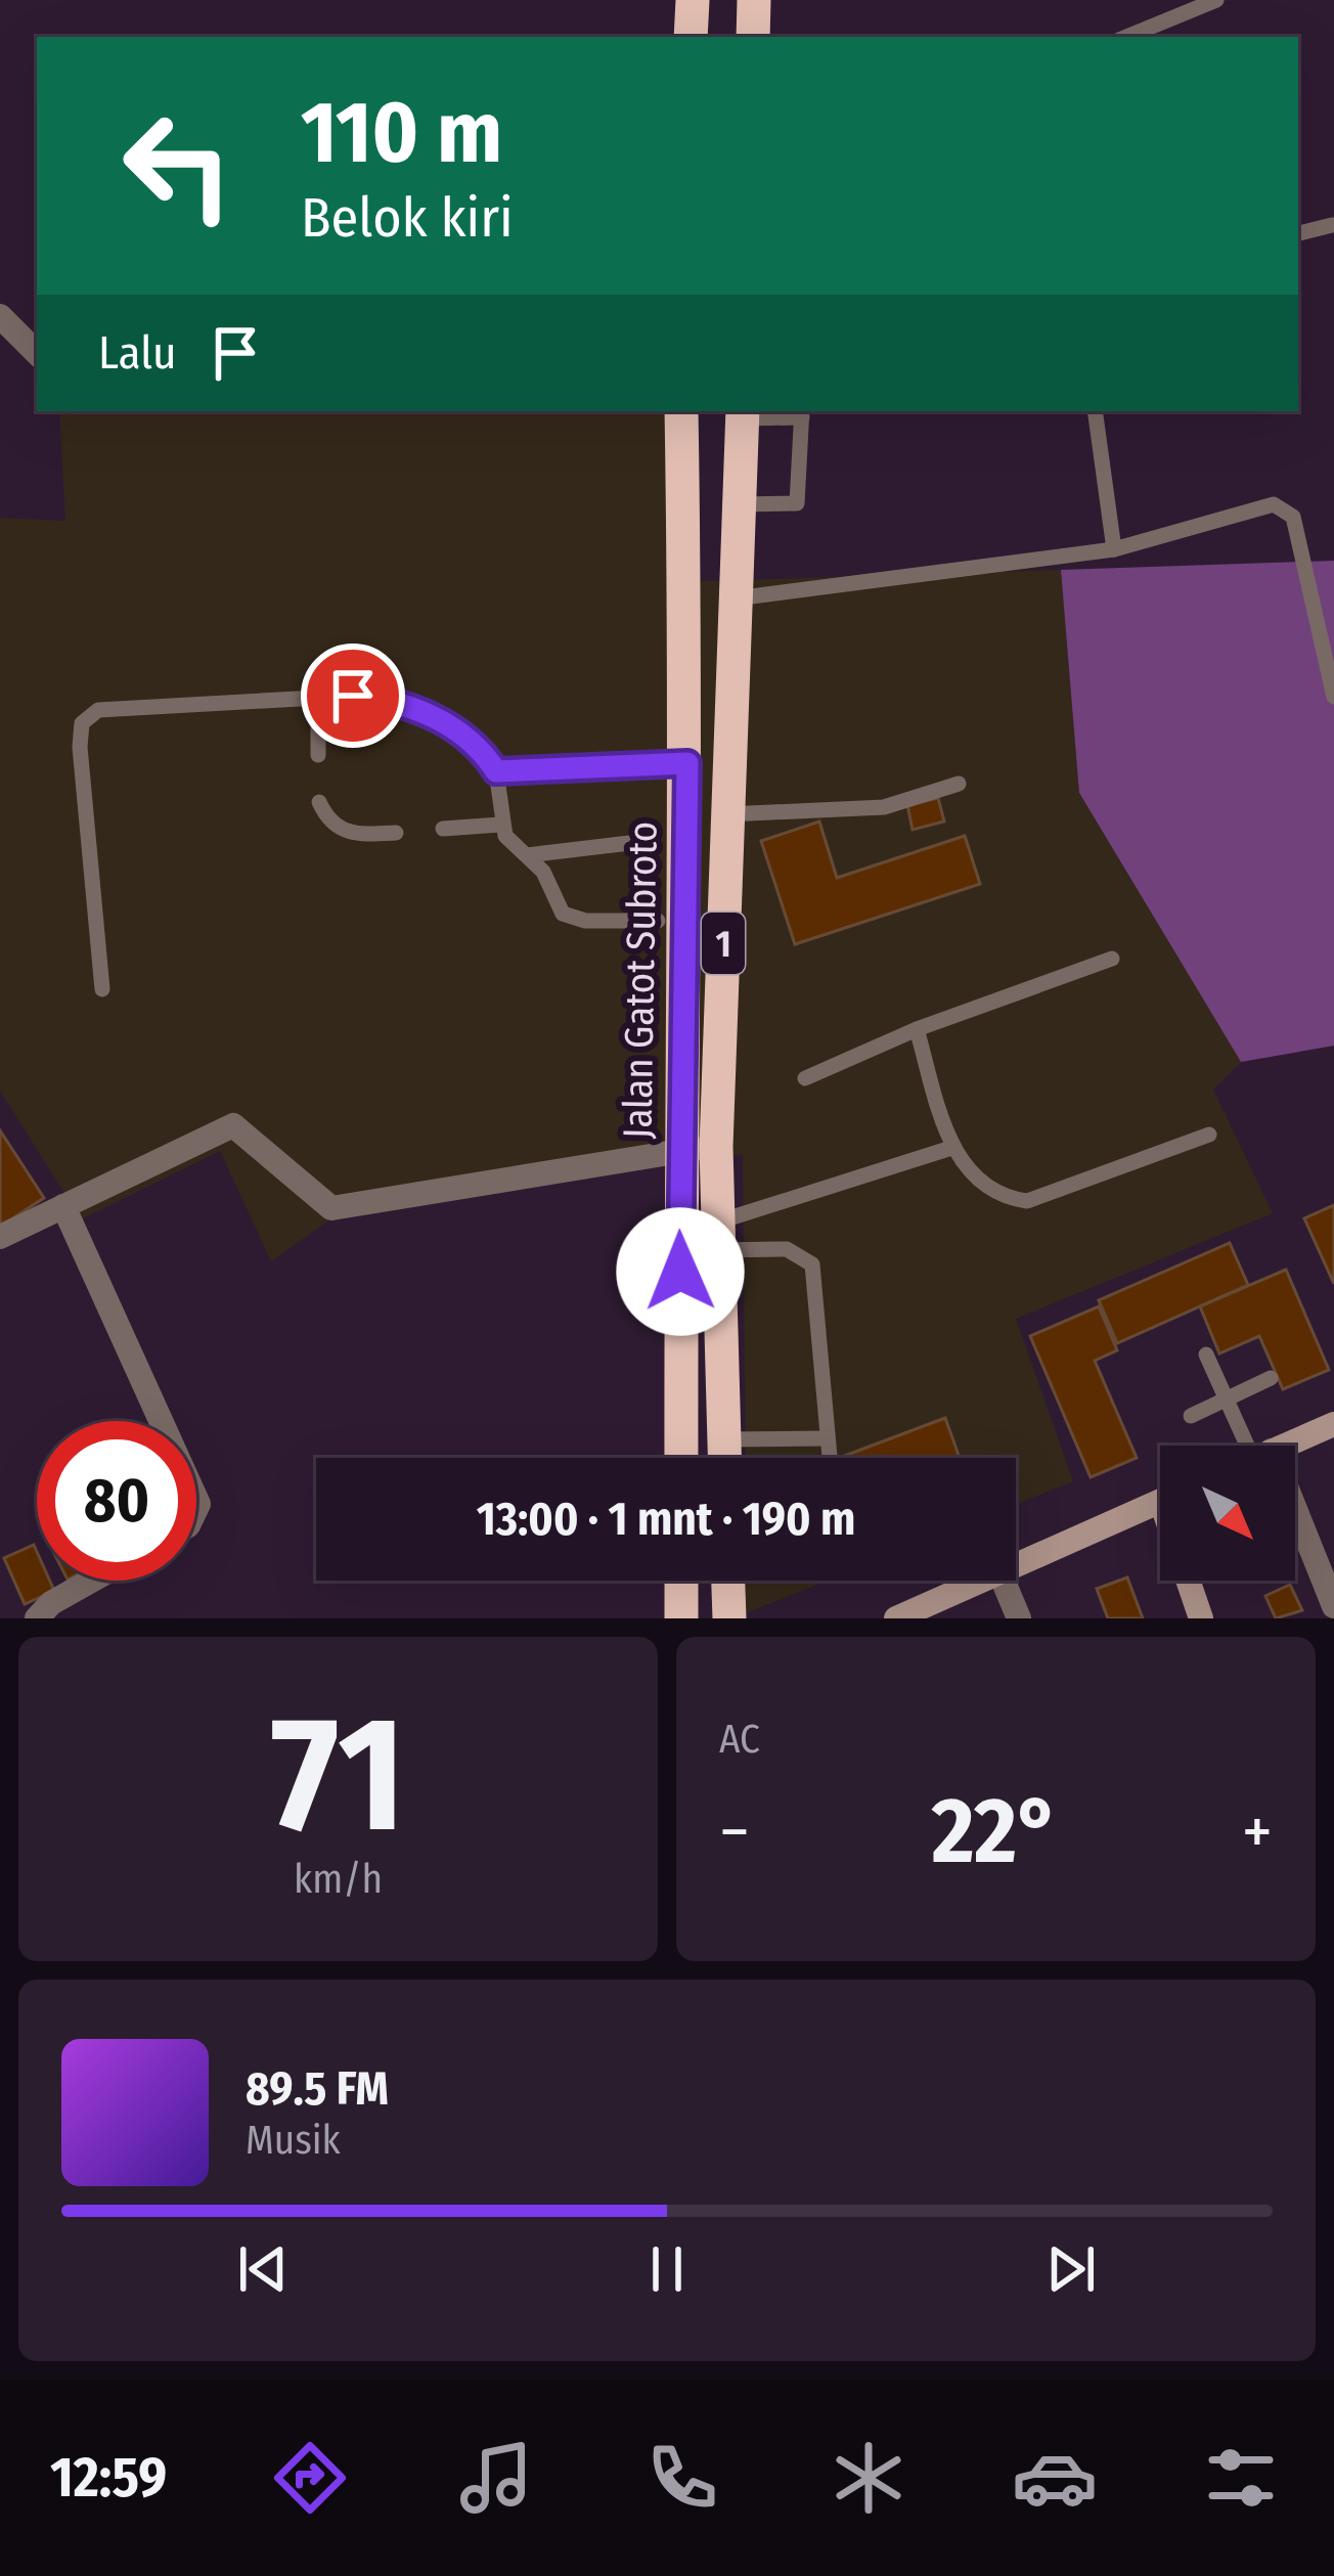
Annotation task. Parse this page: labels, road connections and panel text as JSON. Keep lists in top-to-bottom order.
{
  "streets": {
    "highway": ["1", "Jalan Gatot Subroto"]
  },
  "north": "bottom right",
  "page": {
    "turn": ["110 m", "Belok kiri"],
    "then": "Lalu",
    "limit": "80",
    "trip": "13:00 · 1 mnt · 190 m",
    "tile": [
      ["71", "km/h"],
      "AC"
    ],
    "heat": ["−", "22°", "+"],
    "song": ["89.5 FM", "Musik"],
    "tabs": "12:59"
  }
}
